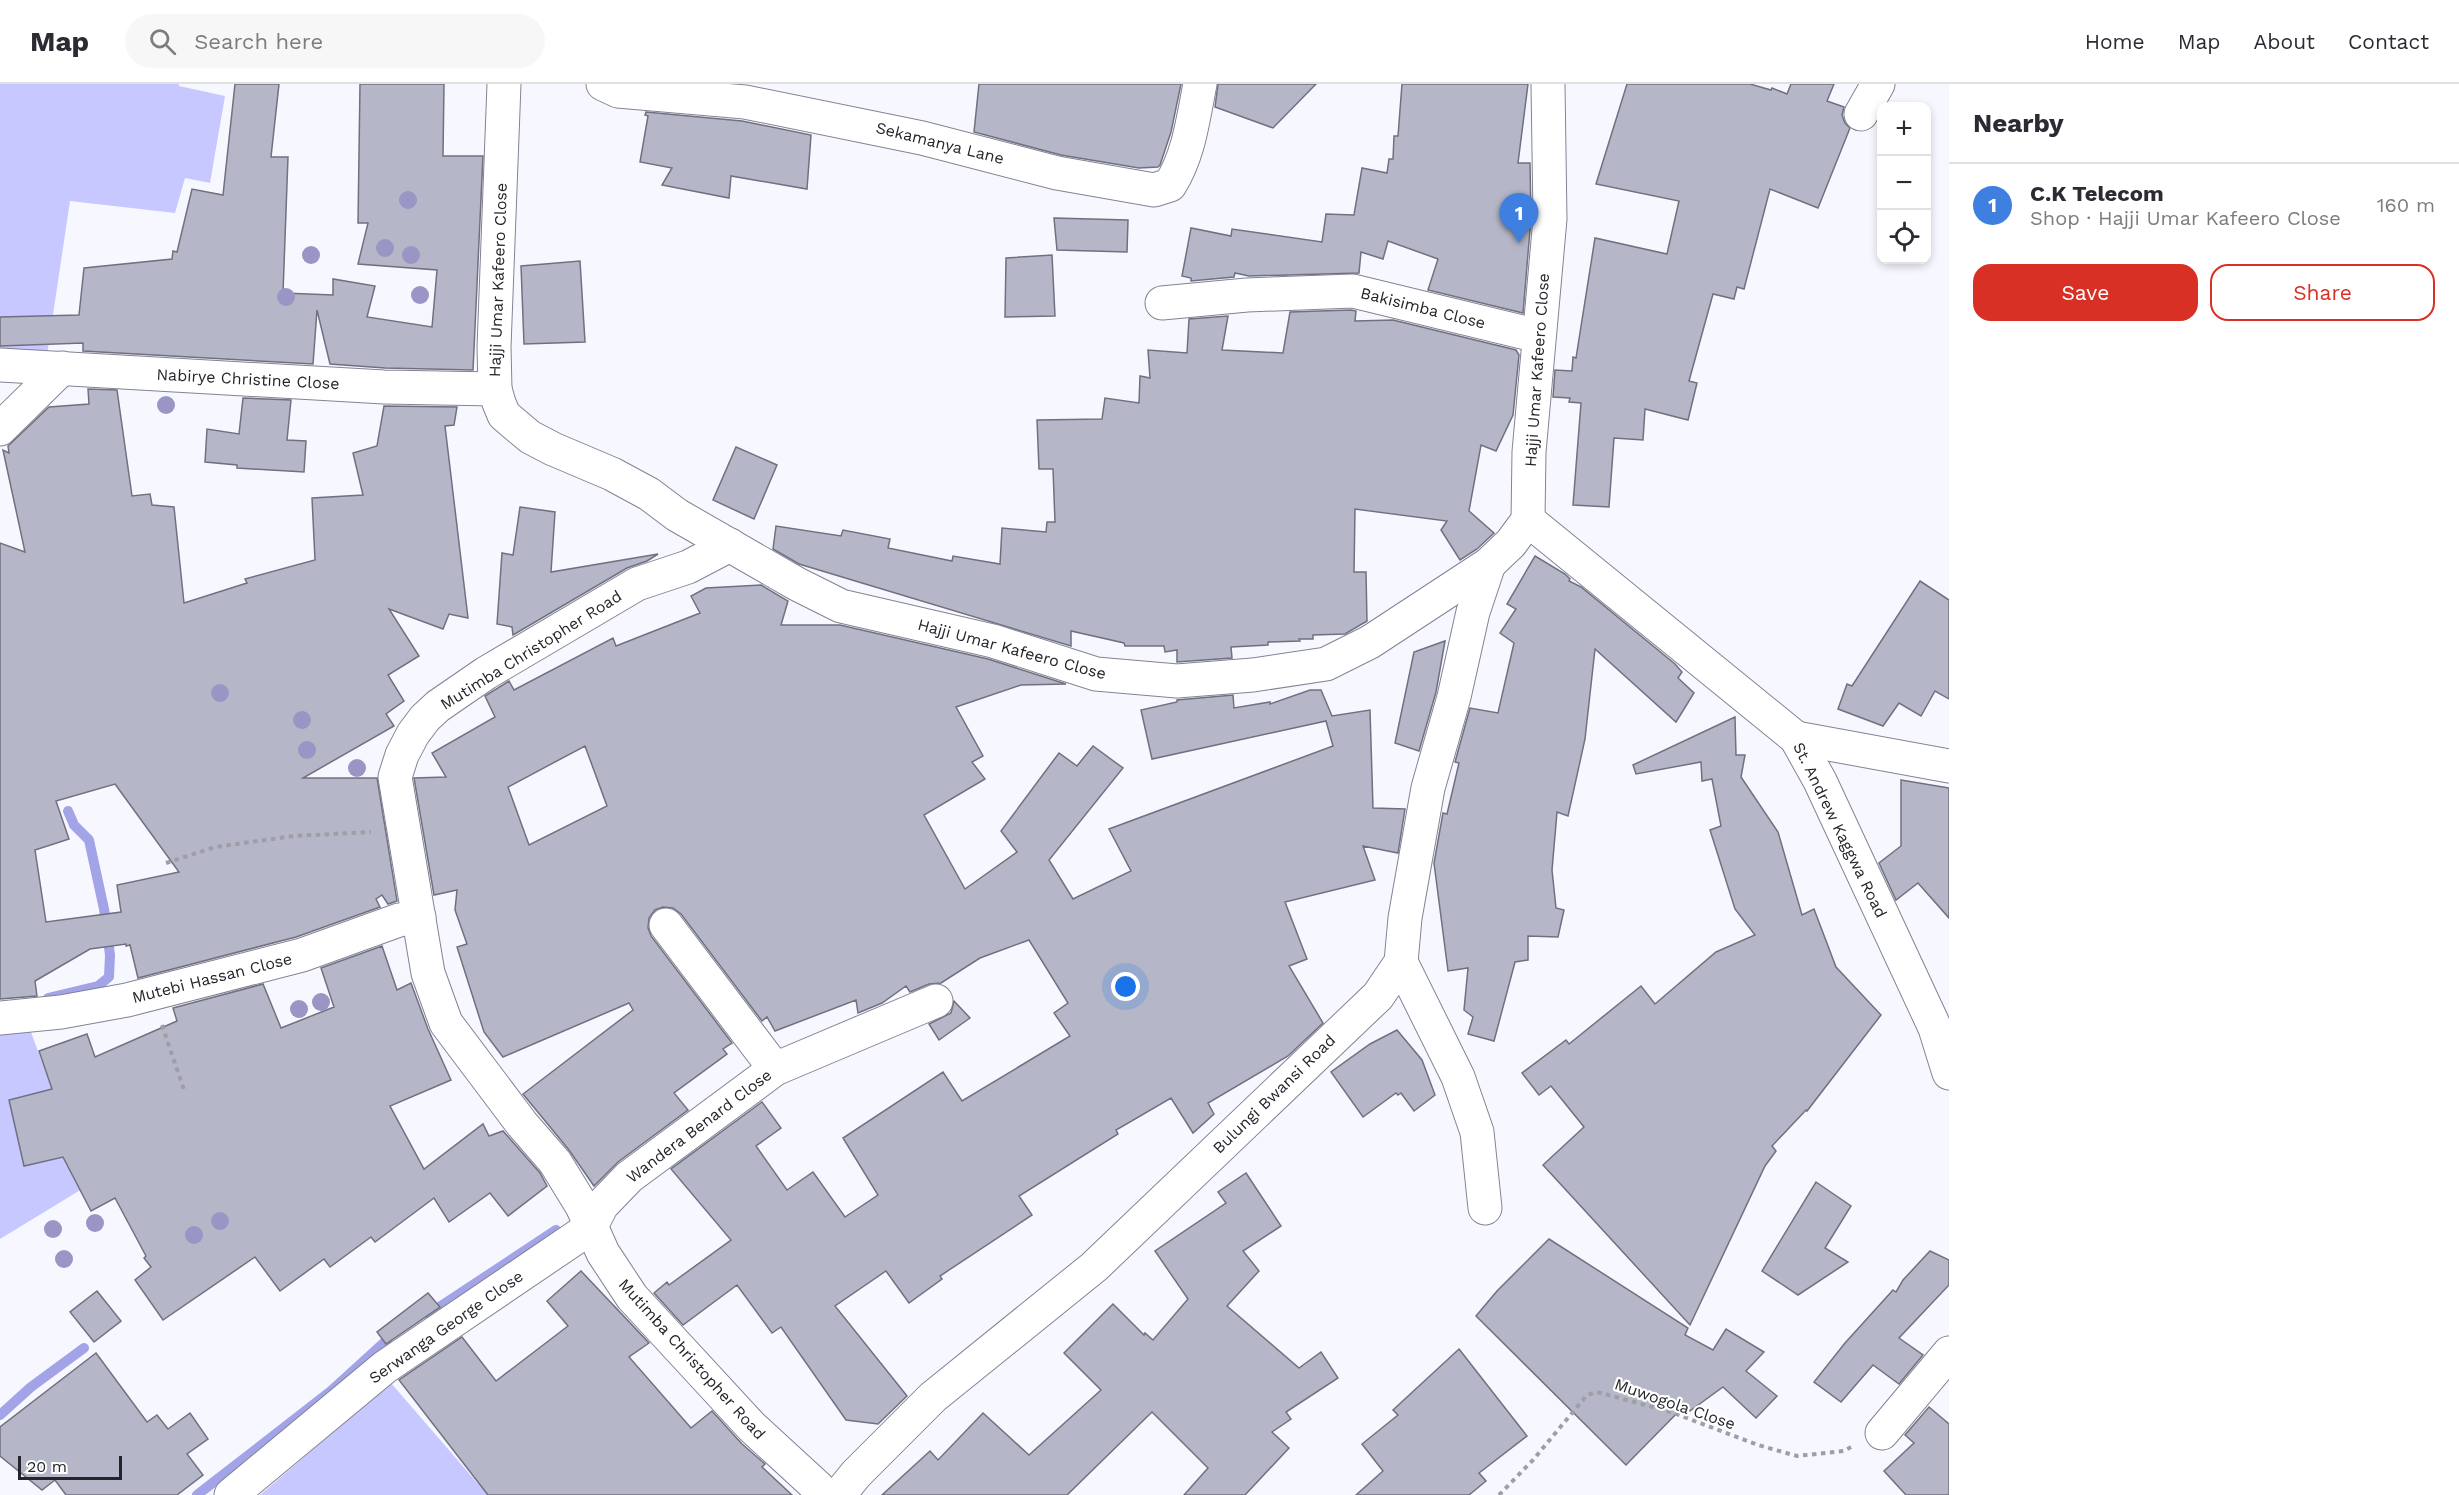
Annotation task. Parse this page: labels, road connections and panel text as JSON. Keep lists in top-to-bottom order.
{
  "streets": {
    "street": [
      "Sekamanya Lane",
      "Hajji Umar Kafeero Close",
      "Bakisimba Close",
      "Nabirye Christine Close",
      "Mutimba Christopher Road",
      "St. Andrew Kaggwa Road",
      "Mutebi Hassan Close",
      "Bulungi Bwansi Road",
      "Wandera Benard Close",
      "Serwanga George Close"
    ],
    "path": ["Muwogola Close"]
  },
  "crossings": [
    ["Hajji Umar Kafeero Close", "Bakisimba Close"],
    ["Hajji Umar Kafeero Close", "Nabirye Christine Close"],
    ["Hajji Umar Kafeero Close", "Mutimba Christopher Road"],
    ["Hajji Umar Kafeero Close", "St. Andrew Kaggwa Road"],
    ["Hajji Umar Kafeero Close", "Bulungi Bwansi Road"],
    ["Mutimba Christopher Road", "Mutebi Hassan Close"],
    ["Mutimba Christopher Road", "Wandera Benard Close"],
    ["Mutimba Christopher Road", "Serwanga George Close"],
    ["Wandera Benard Close", "Serwanga George Close"]
  ],
  "scale_bar": "20 m",
  "page": {
    "header": "Map",
    "search": "Search here",
    "nav": [
      "Home",
      "Map",
      "About",
      "Contact"
    ],
    "heading": "Nearby",
    "map_buttons": ["+", "−"],
    "list": [
      {
        "mark": "1",
        "name": "C.K Telecom",
        "note": "Shop · Hajji Umar Kafeero Close",
        "value": "160 m"
      }
    ],
    "pins": "1",
    "buttons": ["Save", "Share"],
    "scale": "20 m"
  }
}
